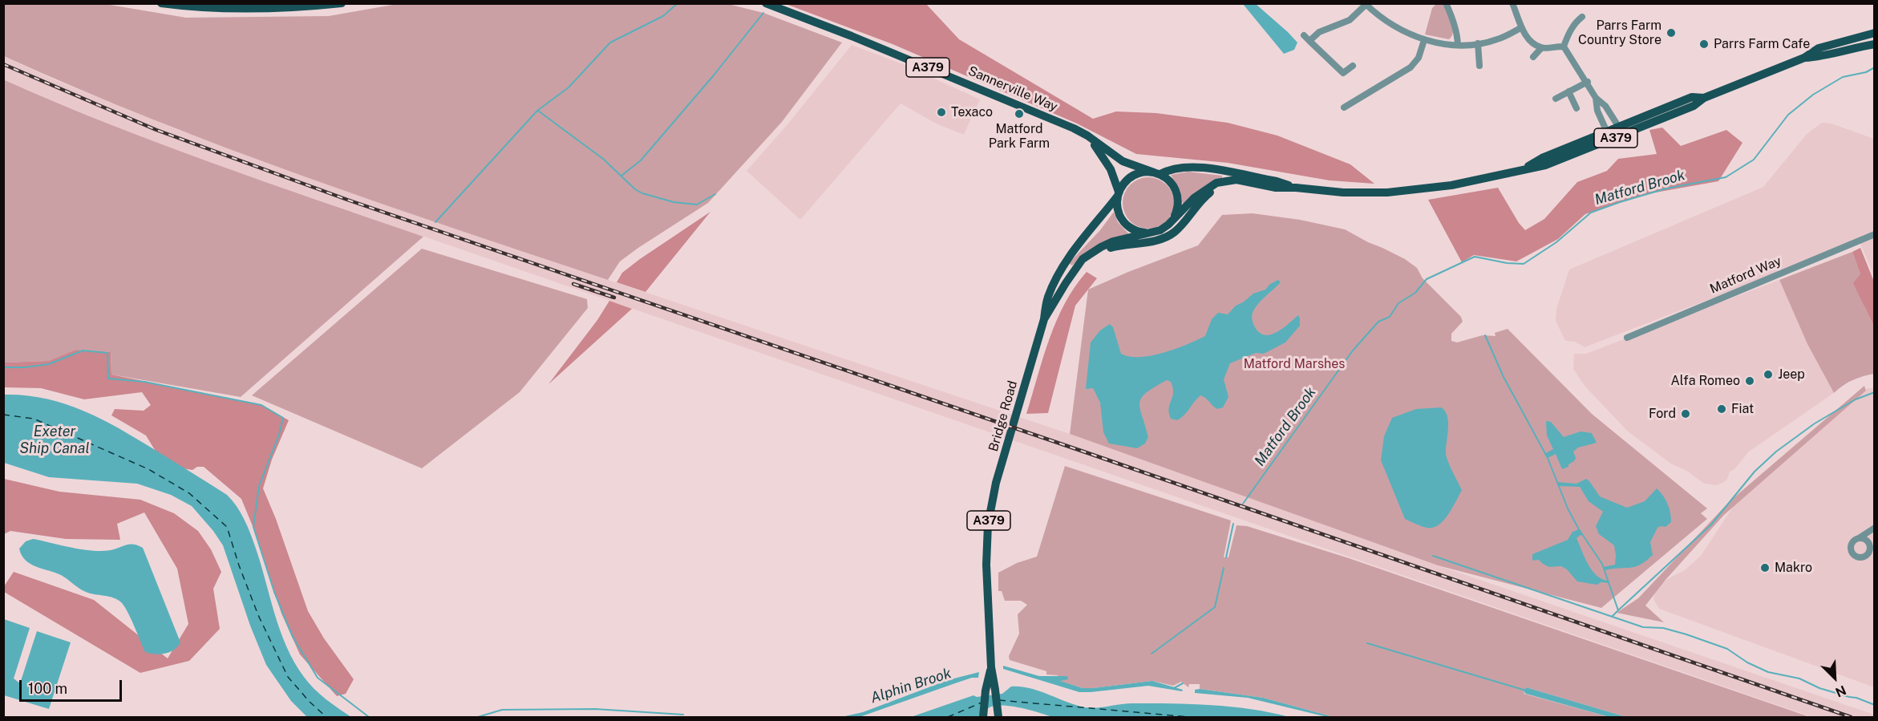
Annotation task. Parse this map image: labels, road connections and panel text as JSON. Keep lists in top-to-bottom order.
{
  "streets": {
    "main road": ["A379", "Sannerville Way", "Bridge Road"],
    "street": ["Matford Way"]
  },
  "crossings": [
    ["A379", "Sannerville Way"],
    ["A379", "Bridge Road"],
    ["Sannerville Way", "Bridge Road"]
  ],
  "water": ["Matford Brook", "Exeter Ship Canal", "Alphin Brook"],
  "parks": ["Matford Marshes"],
  "places": [
    "Parrs Farm Country Store",
    "Parrs Farm Cafe",
    "Texaco",
    "Matford Park Farm",
    "Jeep",
    "Alfa Romeo",
    "Fiat",
    "Ford",
    "Makro"
  ],
  "scale_bar": "100 m",
  "north": "bottom right"
}
